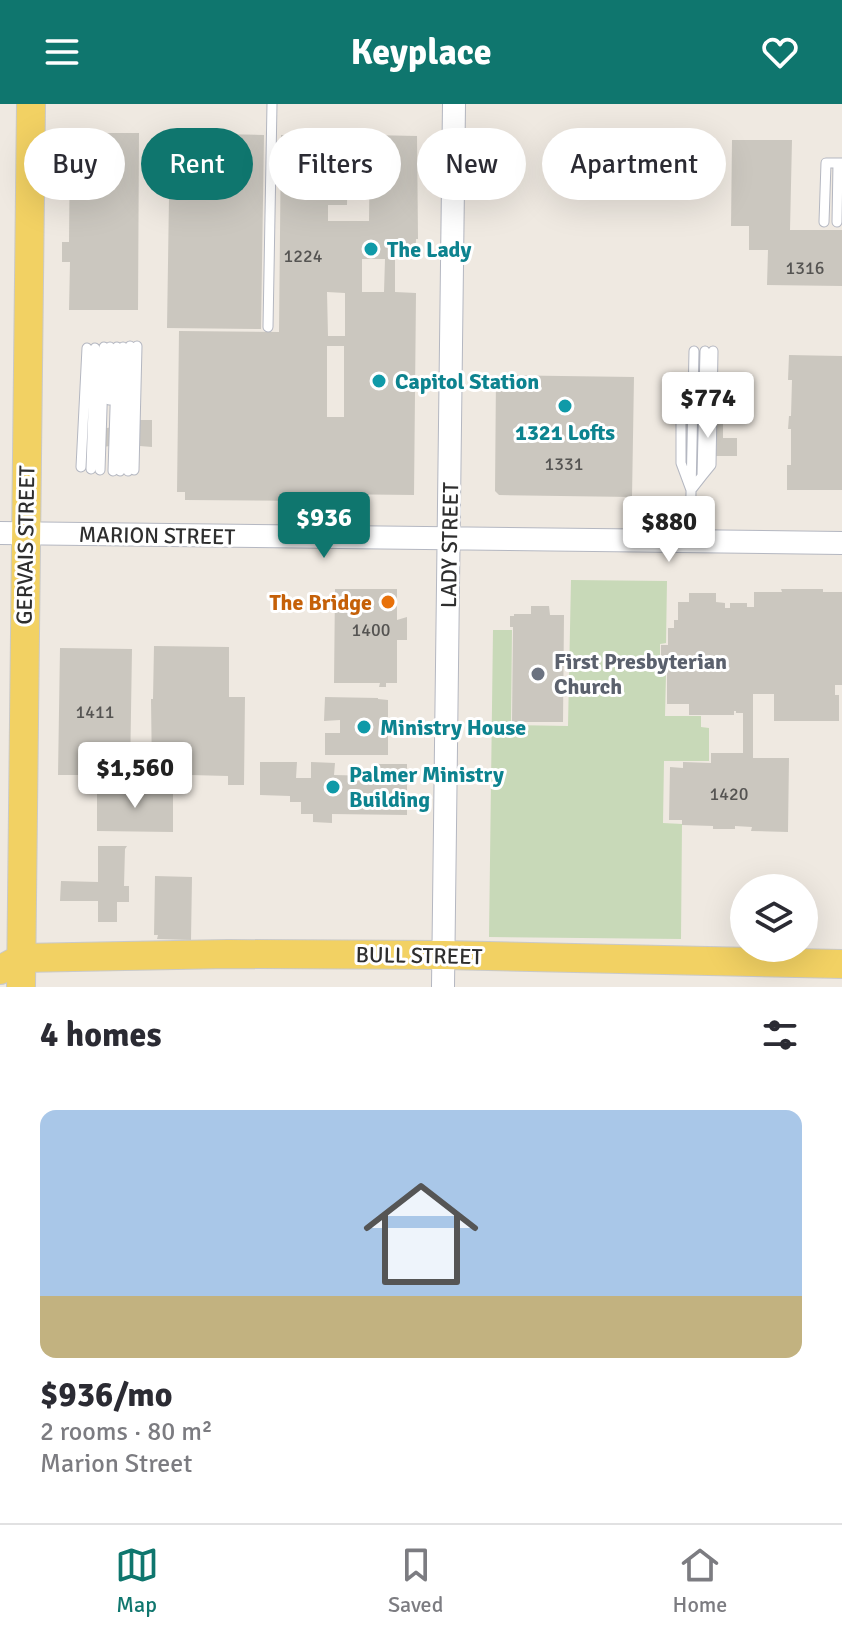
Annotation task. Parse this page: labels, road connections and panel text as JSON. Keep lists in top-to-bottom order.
{
  "streets": {
    "main road": ["GERVAIS STREET", "BULL STREET"],
    "street": ["MARION STREET", "LADY STREET"]
  },
  "crossings": [
    ["MARION STREET", "GERVAIS STREET"],
    ["MARION STREET", "LADY STREET"],
    ["GERVAIS STREET", "BULL STREET"],
    ["LADY STREET", "BULL STREET"]
  ],
  "places": [
    "The Lady",
    "Capitol Station",
    "1321 Lofts",
    "The Bridge",
    "First Presbyterian Church",
    "Ministry House",
    "Palmer Ministry Building"
  ],
  "house_numbers": [
    "1224",
    "1316",
    "1331",
    "1400",
    "1411",
    "1420"
  ],
  "page": {
    "header": "Keyplace",
    "chip": [
      "Buy",
      "Rent",
      "Filters",
      "New",
      "Apartment"
    ],
    "price": [
      "$774",
      "$936",
      "$880",
      "$1,560"
    ],
    "heading": "4 homes",
    "list": [
      {
        "name": "$936/mo",
        "note": "2 rooms · 80 m² · Marion Street"
      }
    ],
    "tabs": ["Map", "Saved", "Home"]
  }
}
